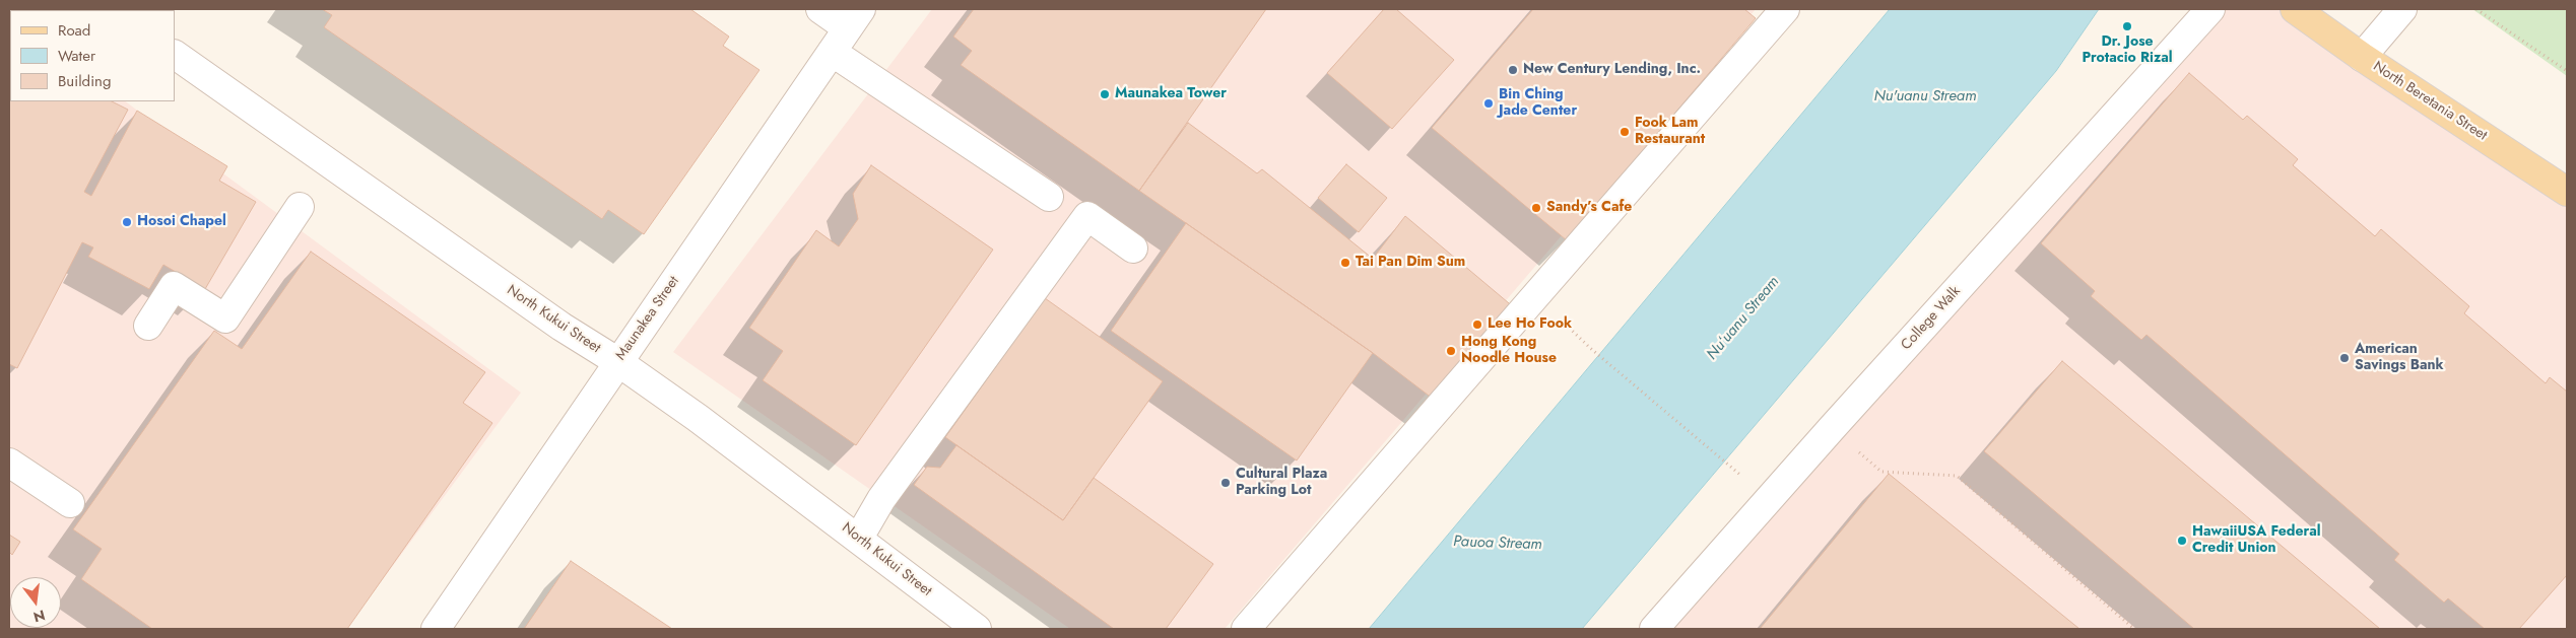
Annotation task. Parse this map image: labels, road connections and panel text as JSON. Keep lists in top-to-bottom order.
{
  "streets": {
    "main road": ["North Beretania Street"],
    "street": ["Maunakea Street", "College Walk", "North Kukui Street"]
  },
  "crossings": [
    ["Maunakea Street", "North Kukui Street"]
  ],
  "water": ["Nu'uanu Stream", "Nuʻuanu Stream", "Pauoa Stream"],
  "places": [
    "Dr. Jose Protacio Rizal",
    "New Century Lending, Inc.",
    "Maunakea Tower",
    "Bin Ching Jade Center",
    "Fook Lam Restaurant",
    "Sandy’s Cafe",
    "Hosoi Chapel",
    "Tai Pan Dim Sum",
    "Lee Ho Fook",
    "Hong Kong Noodle House",
    "American Savings Bank",
    "Cultural Plaza Parking Lot",
    "HawaiiUSA Federal Credit Union"
  ],
  "legend": ["Road", "Water", "Building"],
  "north": "bottom"
}
